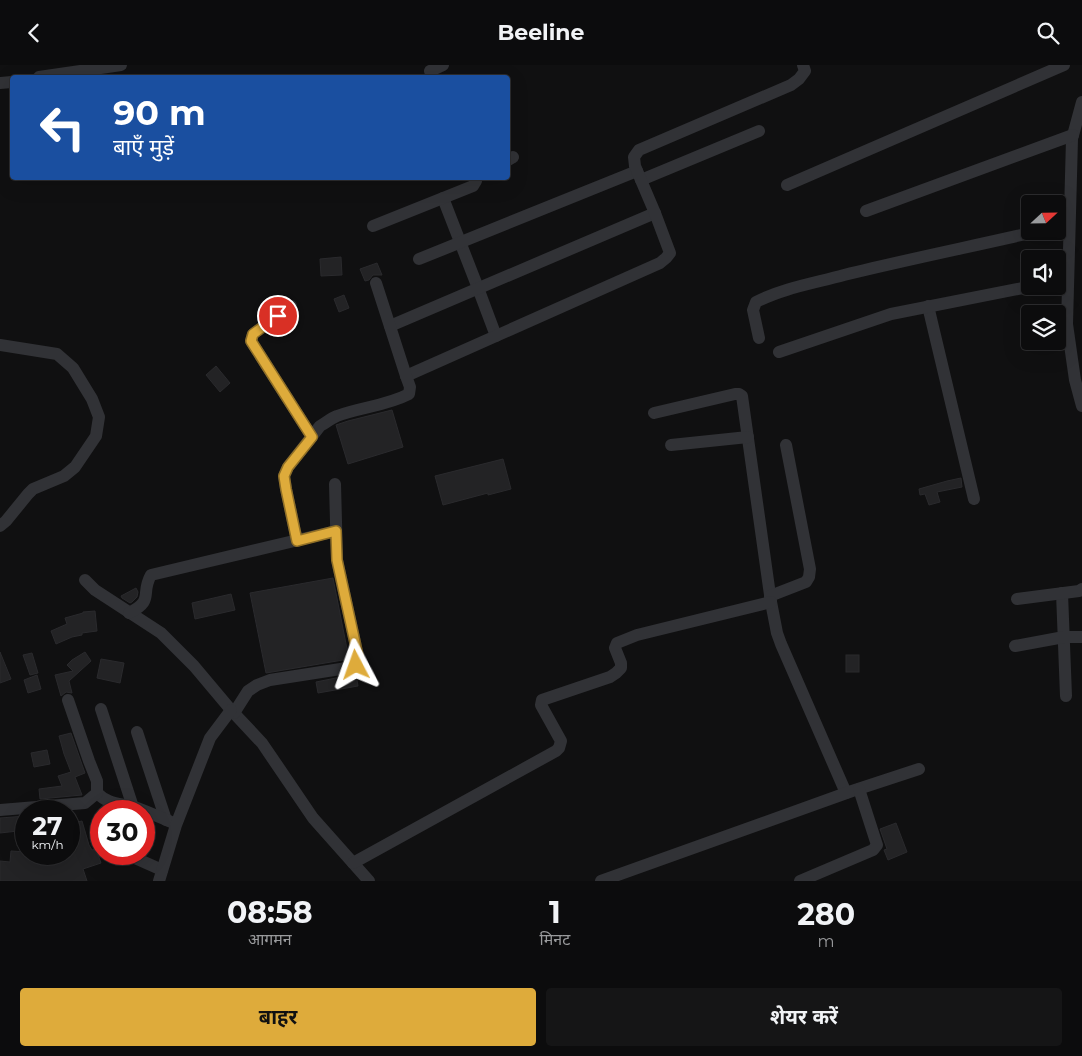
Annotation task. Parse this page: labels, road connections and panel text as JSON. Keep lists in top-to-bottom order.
{
  "north": "right",
  "page": {
    "header": "Beeline",
    "turn": ["90 m", "बाएँ मुड़ें"],
    "speed": "27 km/h",
    "limit": "30",
    "eta": [
      "08:58",
      "आगमन",
      "1",
      "मिनट",
      "280",
      "m"
    ],
    "buttons": ["बाहर", "शेयर करें"]
  }
}
